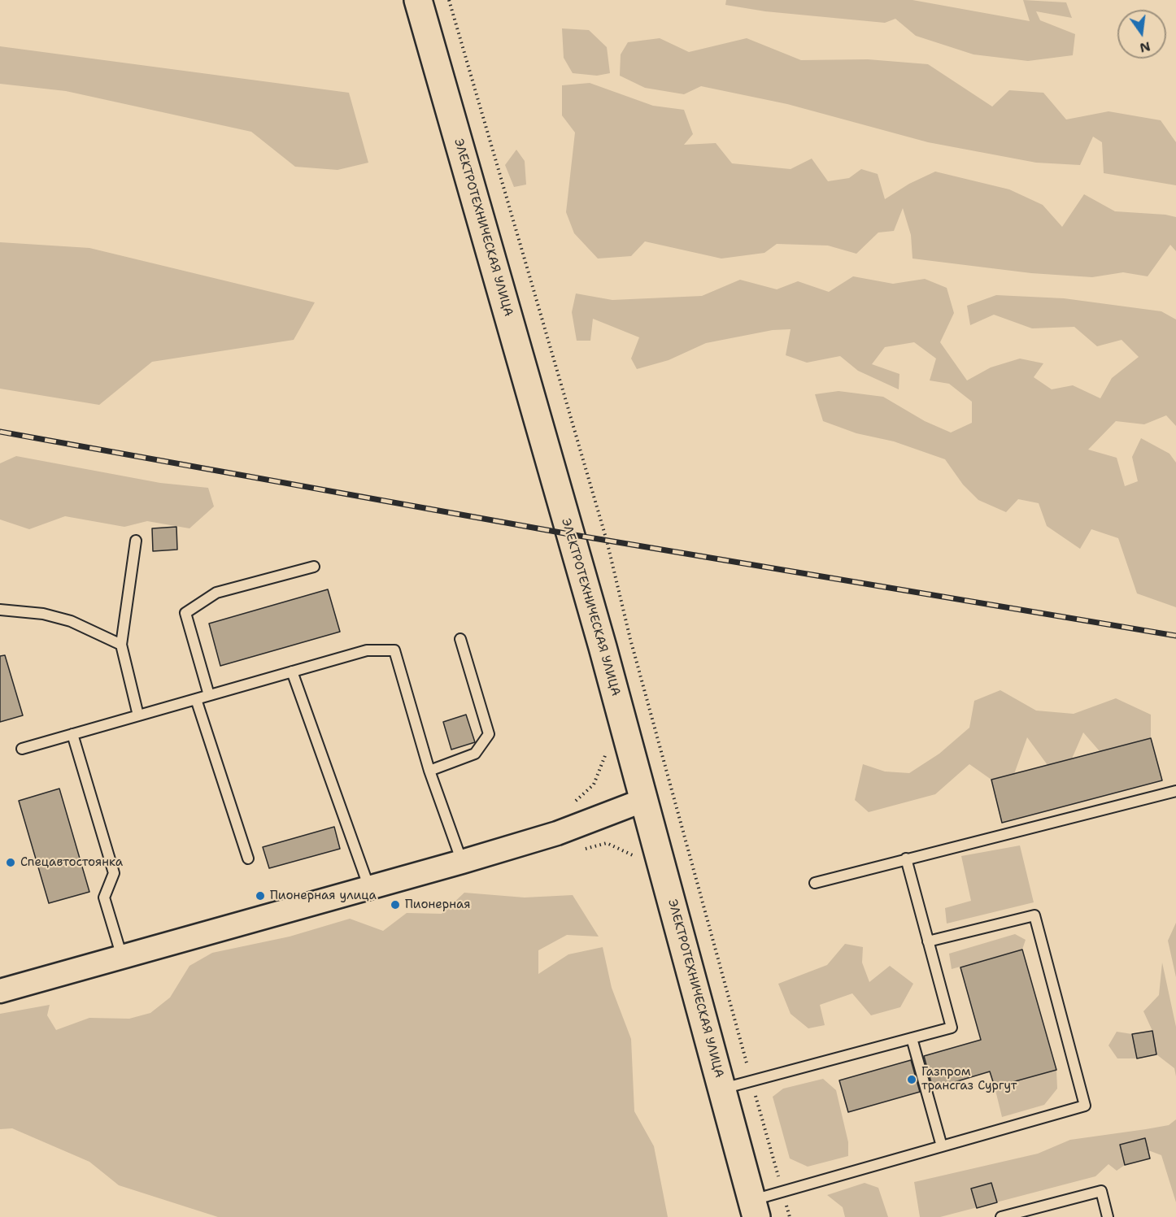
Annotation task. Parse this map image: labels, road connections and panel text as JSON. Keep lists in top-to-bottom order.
{
  "streets": {
    "main road": ["ЭЛЕКТРОТЕХНИЧЕСКАЯ УЛИЦА"]
  },
  "places": [
    "Спецавтостоянка",
    "Пионерная улица",
    "Пионерная",
    "Газпром трансгаз Сургут"
  ],
  "north": "bottom"
}
